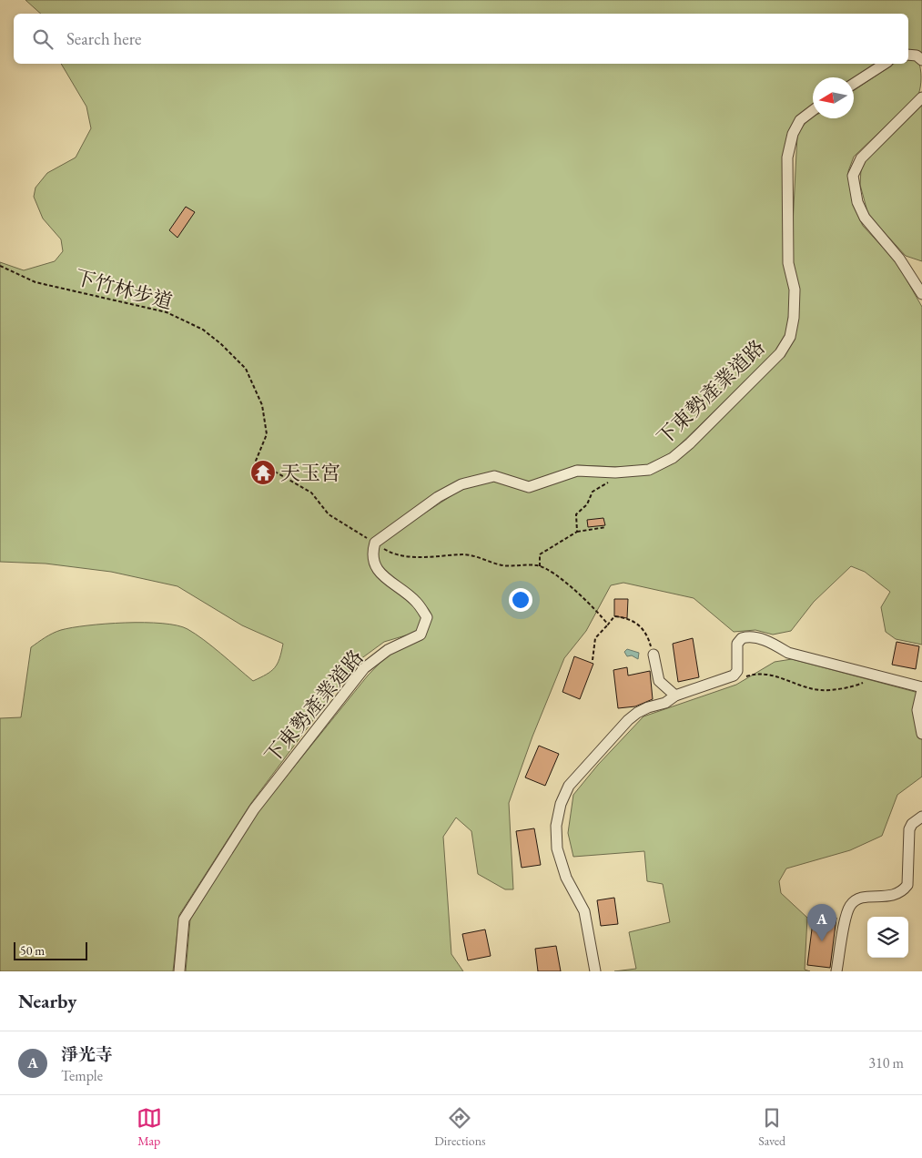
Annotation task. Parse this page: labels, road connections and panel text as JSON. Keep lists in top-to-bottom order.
{
  "streets": {
    "street": ["下東勢產業道路"],
    "path": ["下竹林步道"]
  },
  "crossings": [
    ["下竹林步道", "下東勢產業道路"]
  ],
  "places": {
    "temple": ["天玉宮"]
  },
  "scale_bar": "50 m",
  "north": "left",
  "page": {
    "search": "Search here",
    "pins": "A",
    "scale": "50 m",
    "heading": "Nearby",
    "list": [
      {
        "mark": "A",
        "name": "淨光寺",
        "note": "Temple",
        "value": "310 m"
      }
    ],
    "nav": ["Map", "Directions", "Saved"]
  }
}
